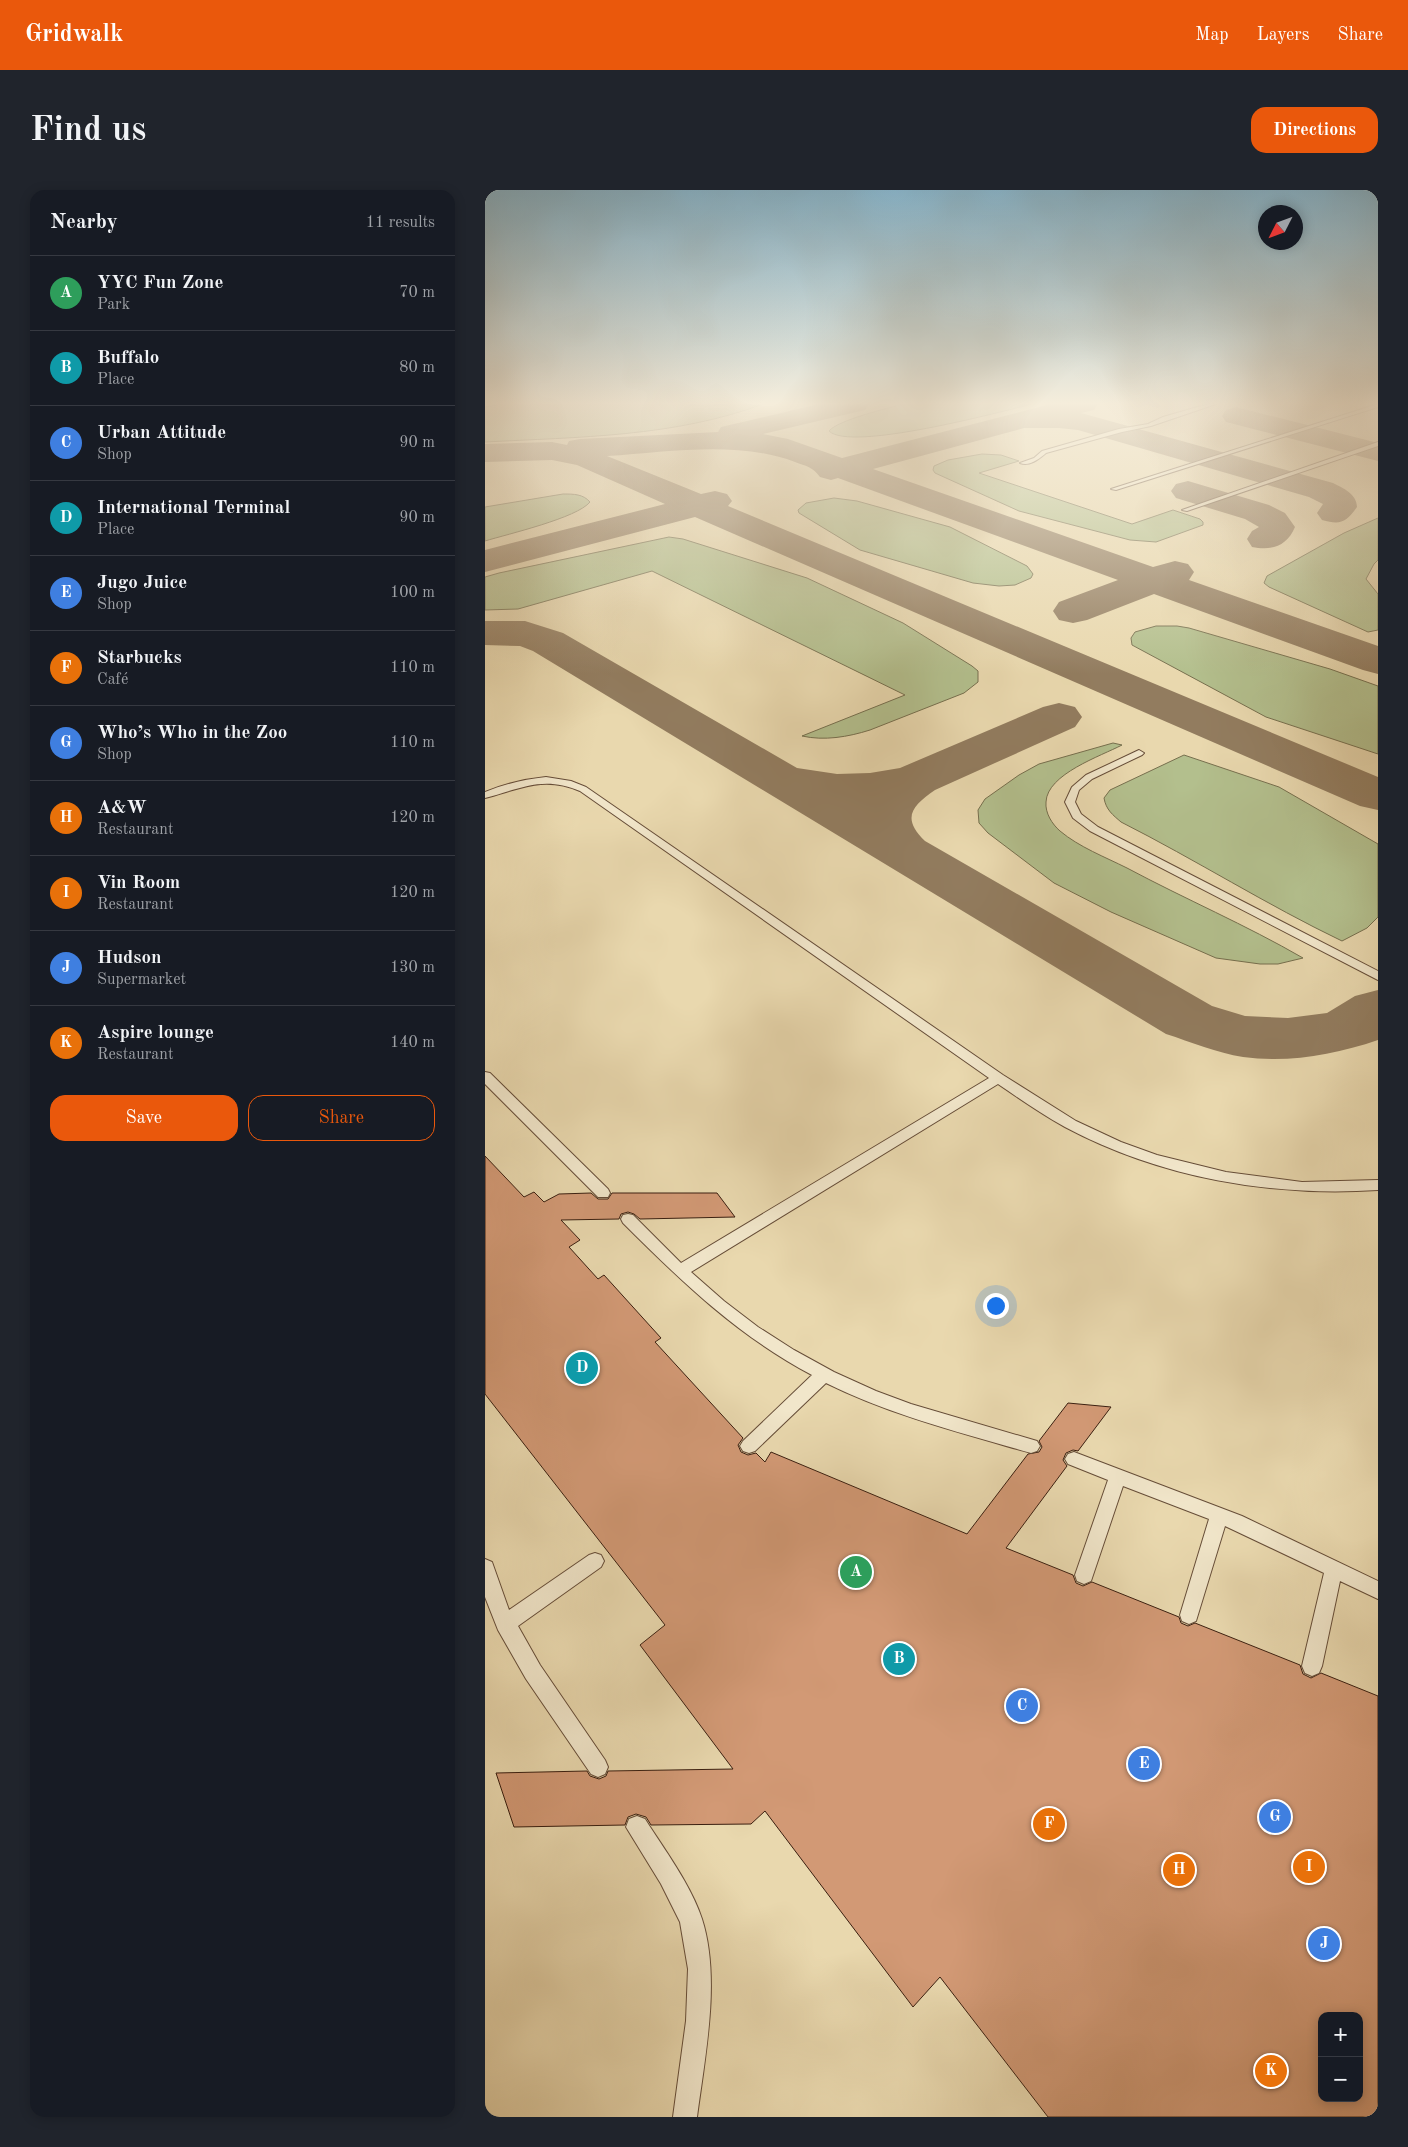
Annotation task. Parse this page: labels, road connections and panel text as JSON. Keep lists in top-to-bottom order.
{
  "north": "bottom left",
  "page": {
    "header": "Gridwalk",
    "nav": ["Map", "Layers", "Share"],
    "buttons": [
      "Directions",
      ["Save", "Share"]
    ],
    "title": "Find us",
    "heading": ["Nearby", "11 results"],
    "list": [
      {
        "mark": "A",
        "name": "YYC Fun Zone",
        "note": "Park",
        "value": "70 m"
      },
      {
        "mark": "B",
        "name": "Buffalo",
        "note": "Place",
        "value": "80 m"
      },
      {
        "mark": "C",
        "name": "Urban Attitude",
        "note": "Shop",
        "value": "90 m"
      },
      {
        "mark": "D",
        "name": "International Terminal",
        "note": "Place",
        "value": "90 m"
      },
      {
        "mark": "E",
        "name": "Jugo Juice",
        "note": "Shop",
        "value": "100 m"
      },
      {
        "mark": "F",
        "name": "Starbucks",
        "note": "Café",
        "value": "110 m"
      },
      {
        "mark": "G",
        "name": "Who’s Who in the Zoo",
        "note": "Shop",
        "value": "110 m"
      },
      {
        "mark": "H",
        "name": "A&W",
        "note": "Restaurant",
        "value": "120 m"
      },
      {
        "mark": "I",
        "name": "Vin Room",
        "note": "Restaurant",
        "value": "120 m"
      },
      {
        "mark": "J",
        "name": "Hudson",
        "note": "Supermarket",
        "value": "130 m"
      },
      {
        "mark": "K",
        "name": "Aspire lounge",
        "note": "Restaurant",
        "value": "140 m"
      }
    ],
    "pins": [
      "D",
      "A",
      "B",
      "C",
      "E",
      "G",
      "F",
      "I",
      "H",
      "J",
      "K"
    ],
    "map_buttons": ["+", "−"]
  }
}
